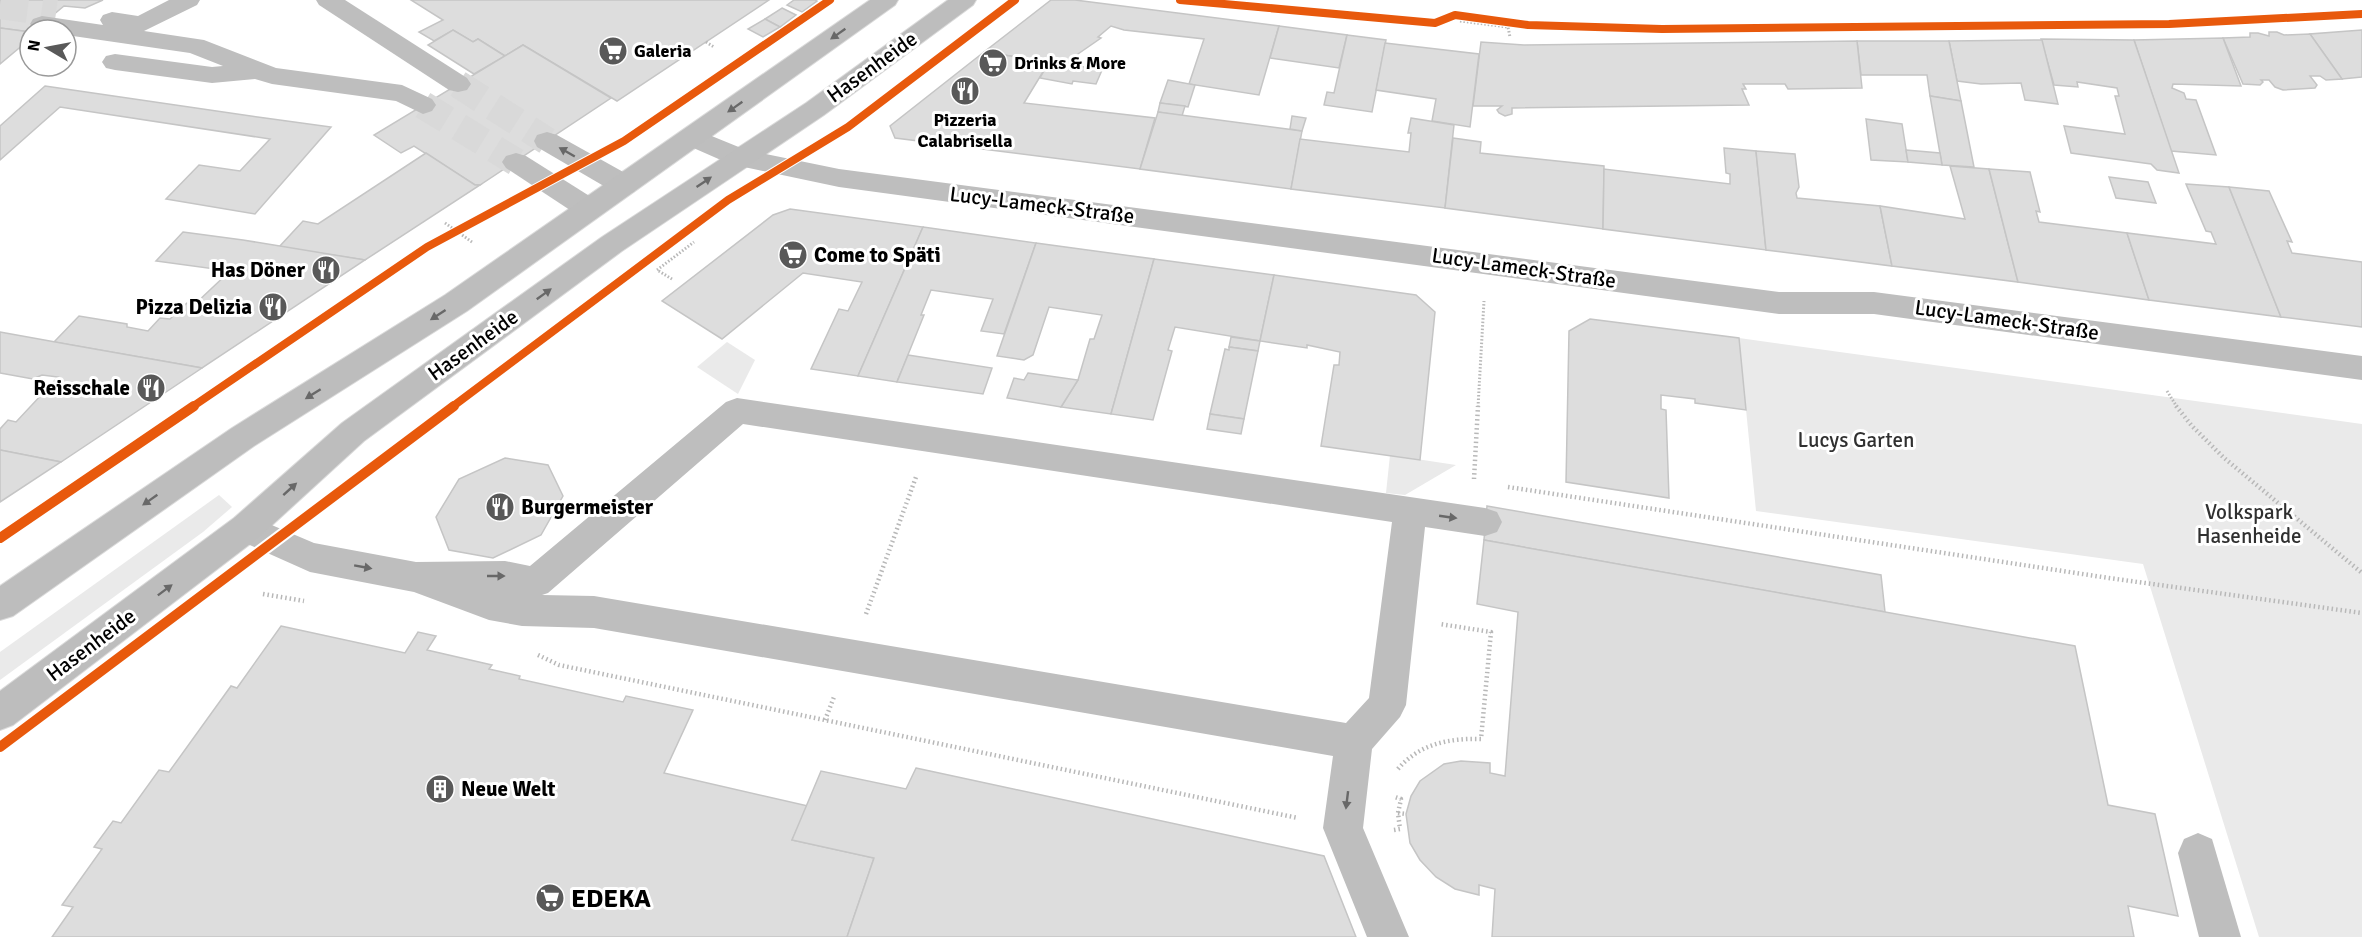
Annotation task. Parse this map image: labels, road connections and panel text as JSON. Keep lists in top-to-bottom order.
{
  "streets": {
    "main road": ["Hasenheide"],
    "street": ["Lucy-Lameck-Straße"]
  },
  "crossings": [
    ["Hasenheide", "Lucy-Lameck-Straße"]
  ],
  "parks": ["Lucys Garten", "Volkspark Hasenheide"],
  "places": {
    "supermarket": [
      "Galeria",
      "Drinks & More",
      "Come to Späti",
      "EDEKA"
    ],
    "restaurant": [
      "Pizzeria Calabrisella",
      "Has Döner",
      "Pizza Delizia",
      "Reisschale",
      "Burgermeister"
    ],
    "building": ["Neue Welt"]
  },
  "north": "left"
}
